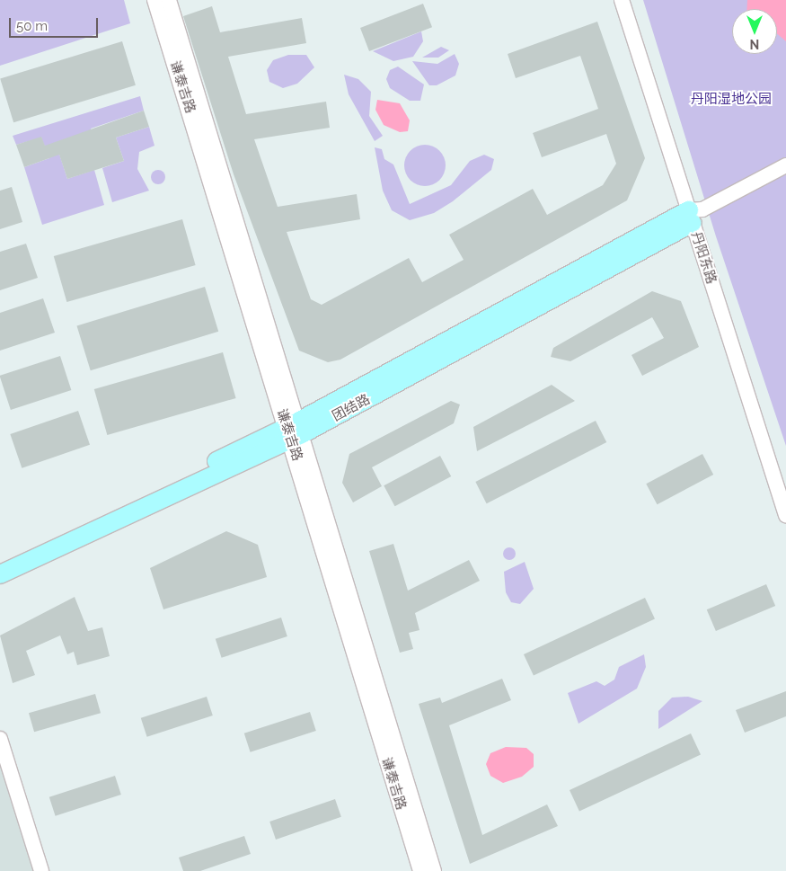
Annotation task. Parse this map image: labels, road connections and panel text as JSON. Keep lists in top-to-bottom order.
{
  "streets": {
    "main road": ["团结路"],
    "street": ["谦泰吉路", "丹阳东路"]
  },
  "crossings": [
    ["谦泰吉路", "团结路"],
    ["丹阳东路", "团结路"]
  ],
  "parks": ["丹阳湿地公园"],
  "scale_bar": "50 m",
  "north": "bottom"
}
